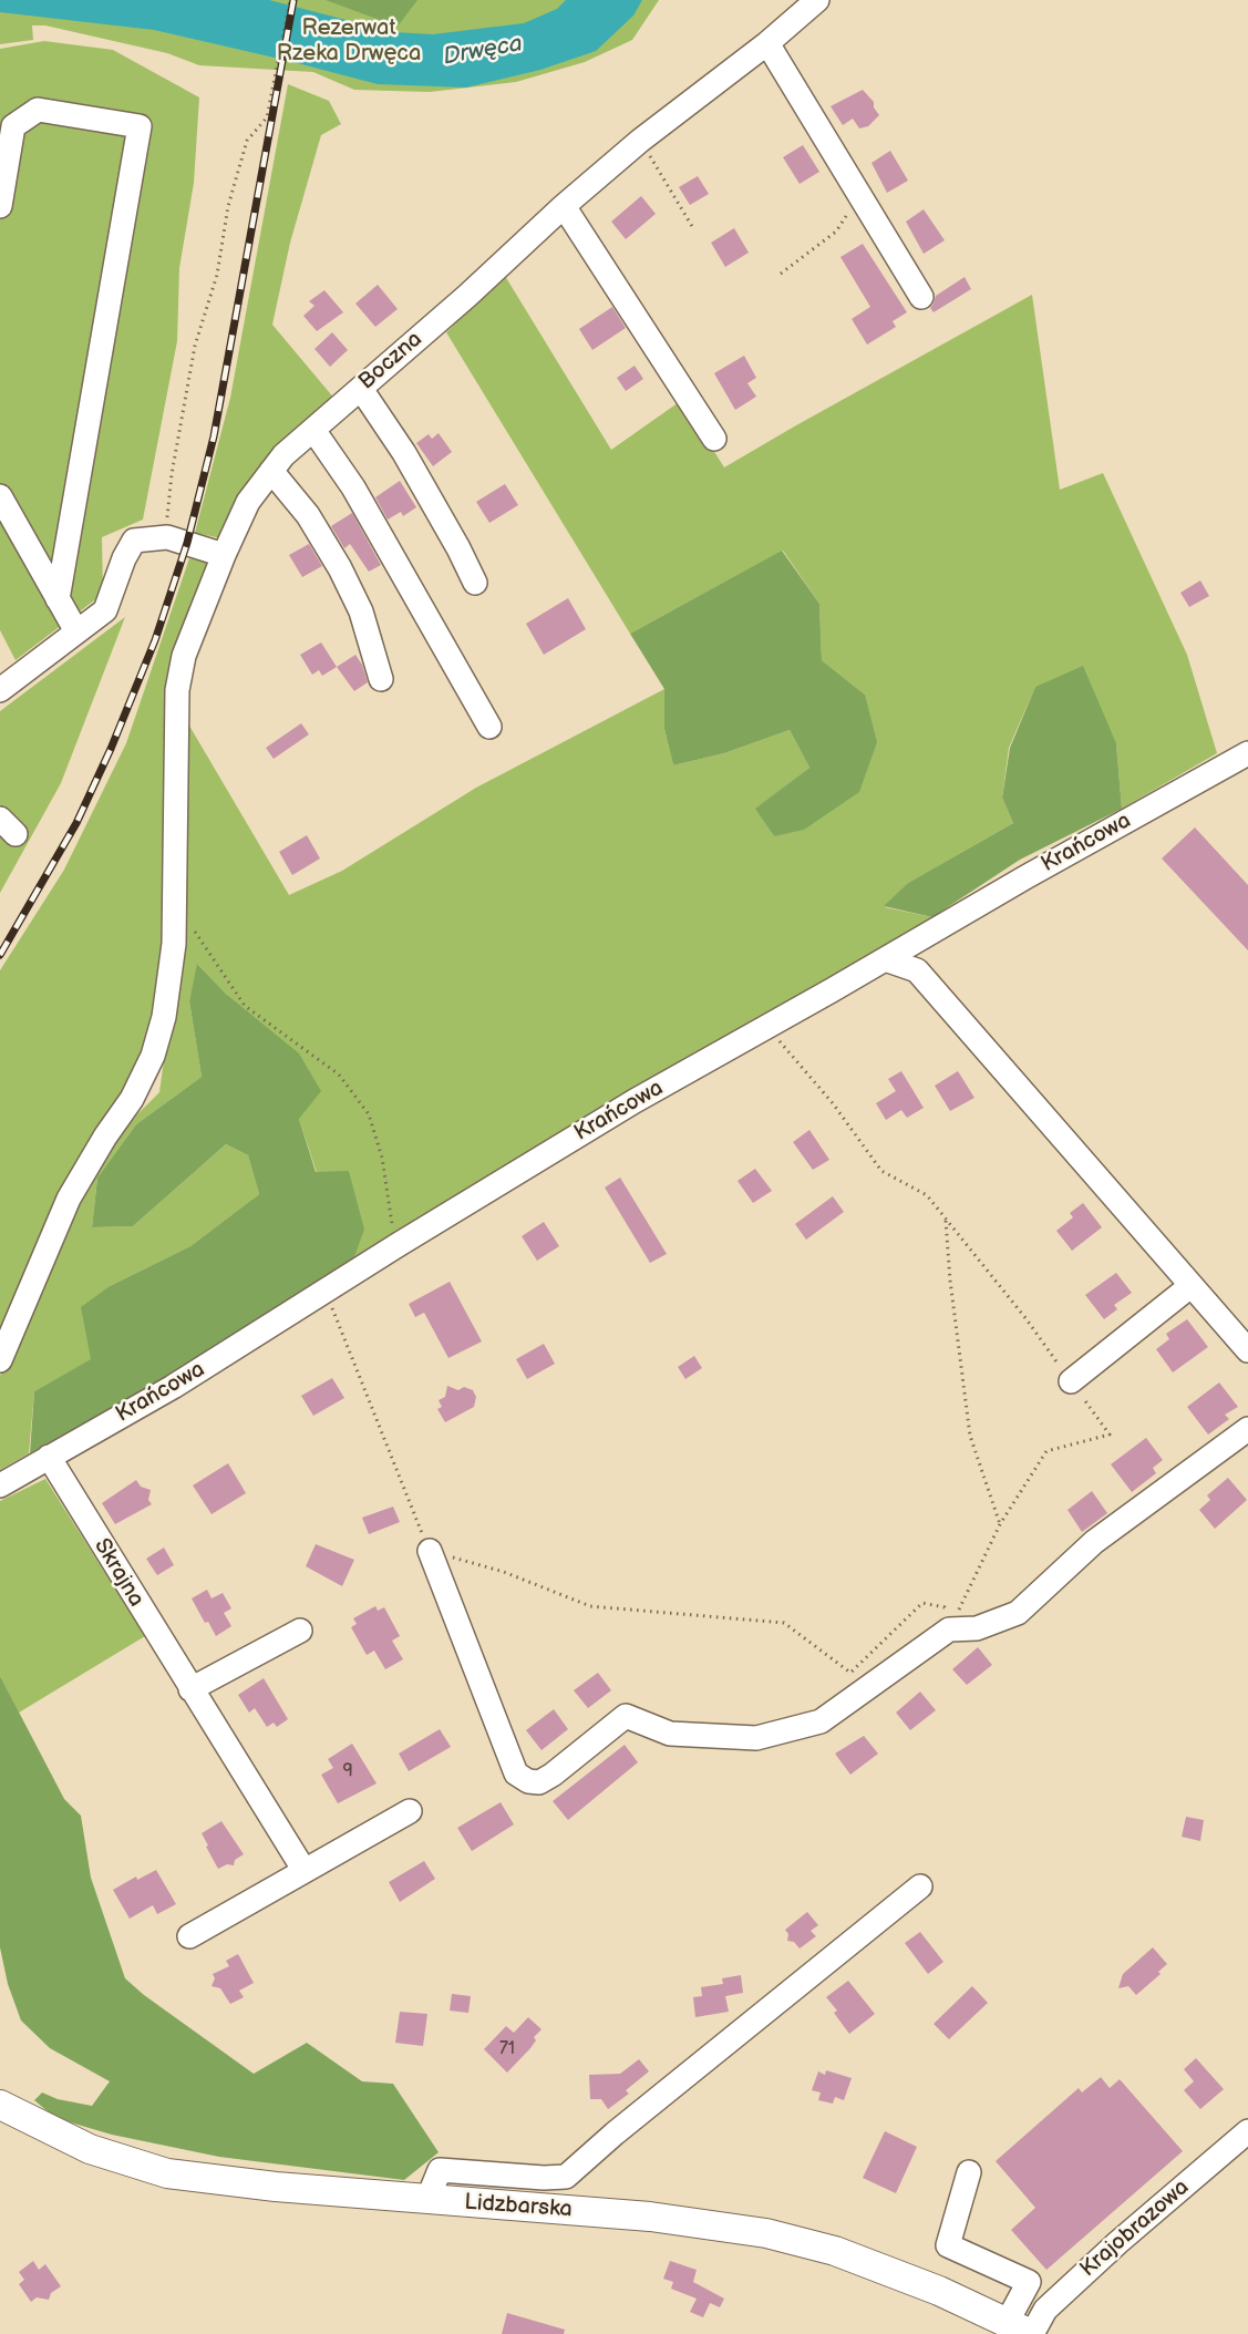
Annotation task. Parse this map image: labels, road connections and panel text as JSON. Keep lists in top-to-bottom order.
{
  "streets": {
    "main road": ["Lidzbarska"],
    "street": [
      "Boczna",
      "Krańcowa",
      "Skrajna",
      "Krajobrazowa"
    ]
  },
  "crossings": [
    ["Krańcowa", "Skrajna"],
    ["Lidzbarska", "Krajobrazowa"]
  ],
  "water": ["Drwęca"],
  "parks": ["Rezerwat Rzeka Drwęca"],
  "house_numbers": ["9", "71"]
}
